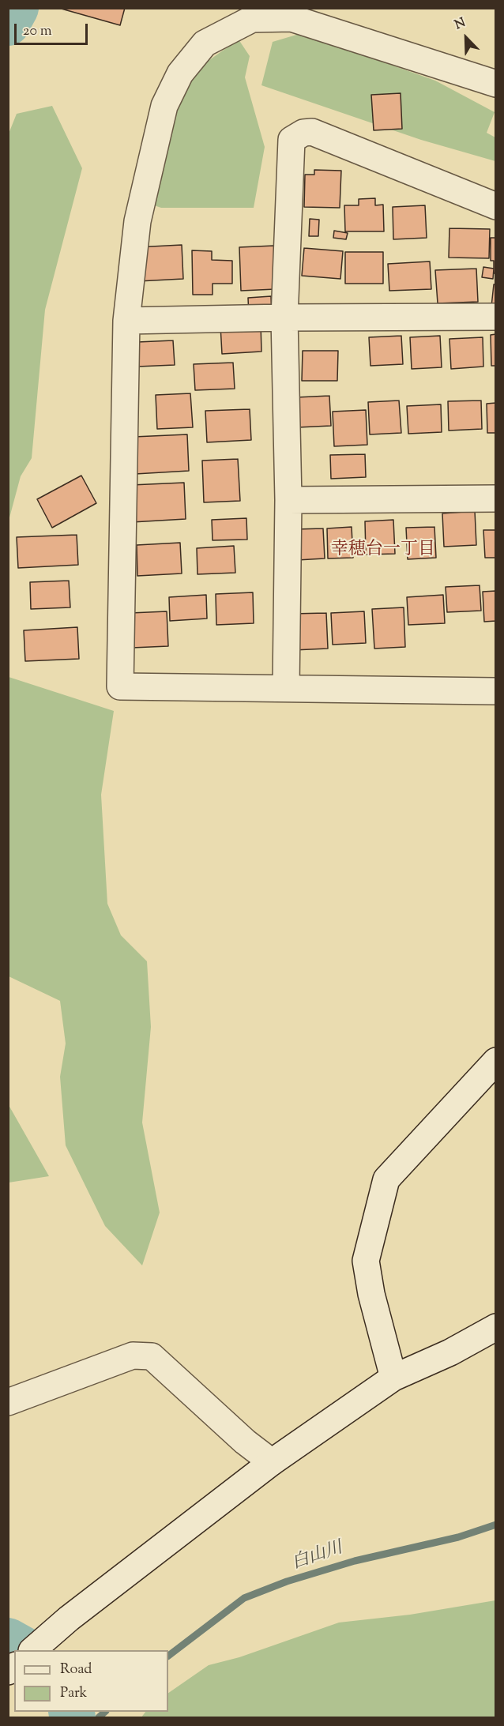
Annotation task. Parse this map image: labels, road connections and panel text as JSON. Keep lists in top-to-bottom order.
{
  "districts": ["幸穂台一丁目"],
  "water": ["白山川"],
  "legend": ["Road", "Park"],
  "scale_bar": "20 m",
  "north": "top left"
}
